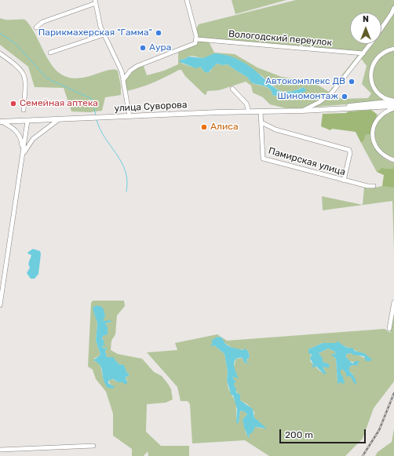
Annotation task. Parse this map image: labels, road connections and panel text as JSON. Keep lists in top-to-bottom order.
{
  "streets": {
    "main road": ["улица Суворова"],
    "street": ["Вологодский переулок", "Памирская улица"]
  },
  "crossings": [
    ["улица Суворова", "Памирская улица"]
  ],
  "places": [
    "Парикмахерская \"Гамма\"",
    "Аура",
    "Автокомплекс ДВ",
    "Шиномонтаж",
    "Семейная аптека",
    "Алиса"
  ],
  "scale_bar": "200 m",
  "north": "top"
}
